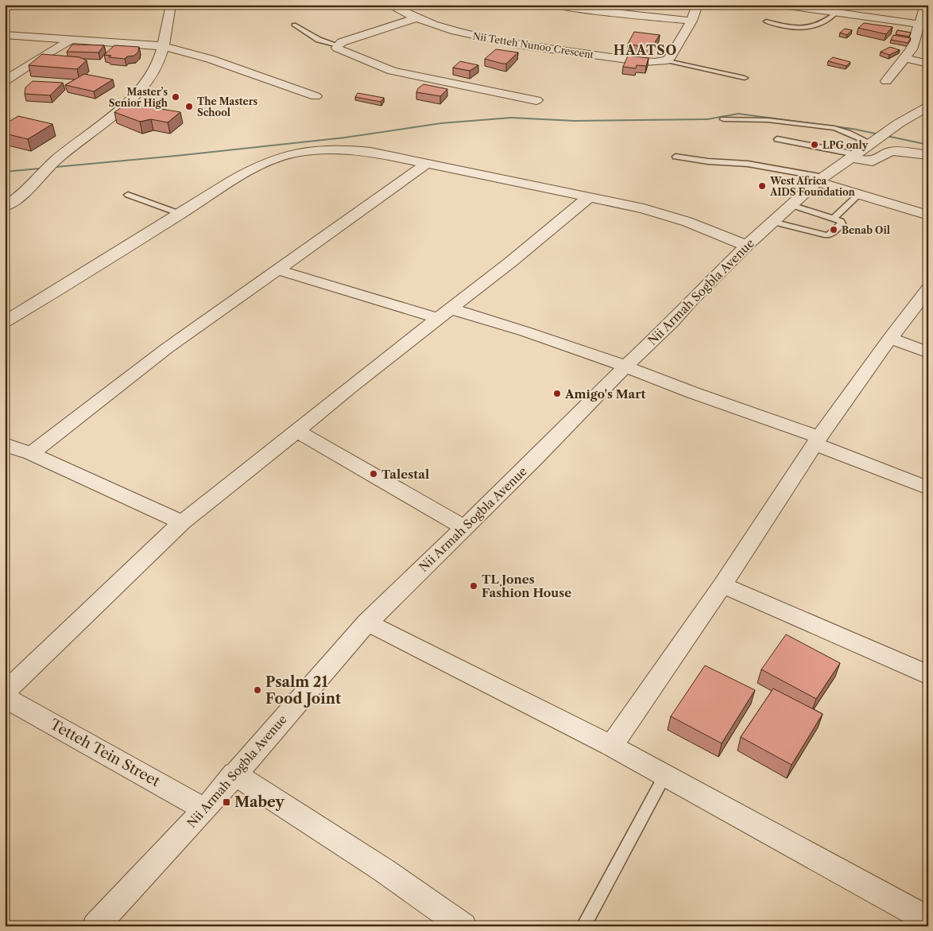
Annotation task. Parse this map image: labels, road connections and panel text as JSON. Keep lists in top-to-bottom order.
{
  "streets": {
    "street": ["Nii Tetteh Nunoo Crescent", "Nii Armah Sogbla Avenue", "Tetteh Tein Street"]
  },
  "crossings": [
    ["Nii Armah Sogbla Avenue", "Tetteh Tein Street"]
  ],
  "districts": ["HAATSO"],
  "places": {
    "other": [
      "Master’s Senior High",
      "The Masters School",
      "LPG only",
      "West Africa AIDS Foundation",
      "Benab Oil",
      "Amigo's Mart",
      "Talestal",
      "TL Jones Fashion House",
      "Psalm 21 Food Joint"
    ],
    "transit": ["Mabey"]
  }
}
